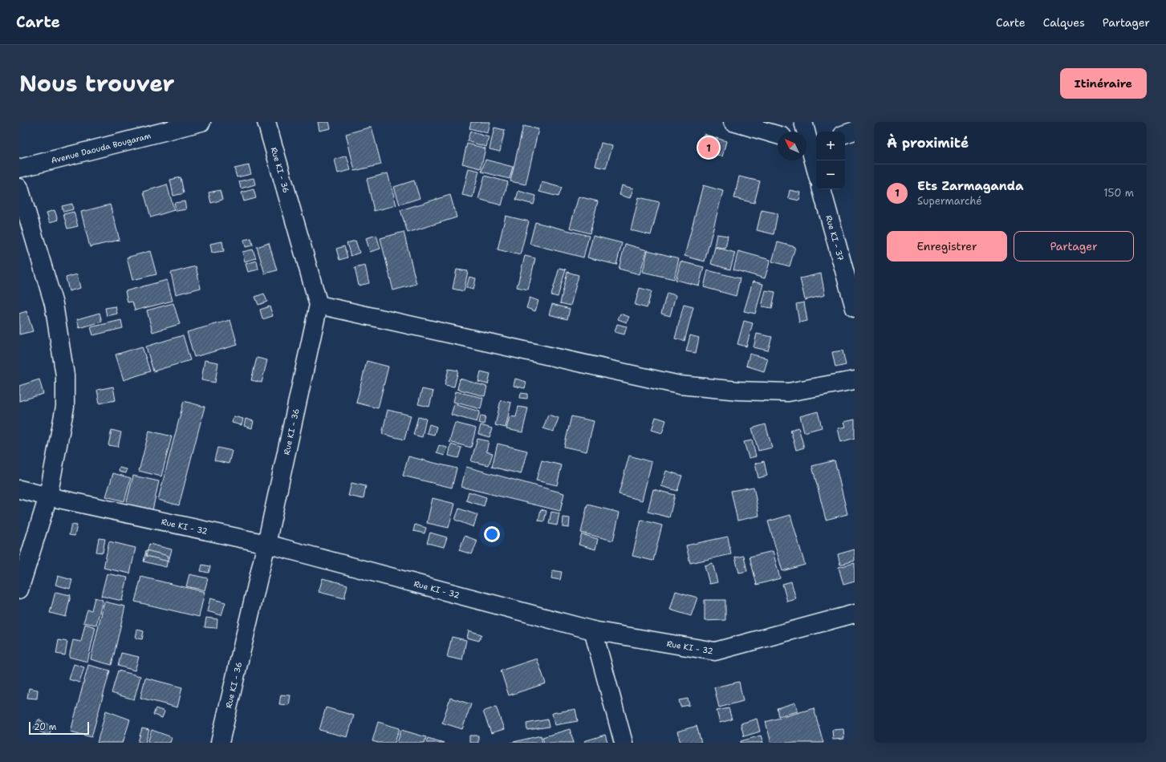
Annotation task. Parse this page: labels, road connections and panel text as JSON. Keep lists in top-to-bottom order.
{
  "streets": {
    "street": [
      "Avenue Daouda Bougaram",
      "Rue KI - 36",
      "Rue KI - 37",
      "Rue KI - 32"
    ]
  },
  "crossings": [
    ["Rue KI - 36", "Rue KI - 32"]
  ],
  "scale_bar": "20 m",
  "north": "top left",
  "page": {
    "header": "Carte",
    "nav": ["Carte", "Calques", "Partager"],
    "title": "Nous trouver",
    "buttons": [
      "Itinéraire",
      ["Enregistrer", "Partager"]
    ],
    "heading": "À proximité",
    "map_buttons": ["+", "−"],
    "pins": "1",
    "list": [
      {
        "mark": "1",
        "name": "Ets Zarmaganda",
        "note": "Supermarché",
        "value": "150 m"
      }
    ],
    "scale": "20 m"
  }
}
